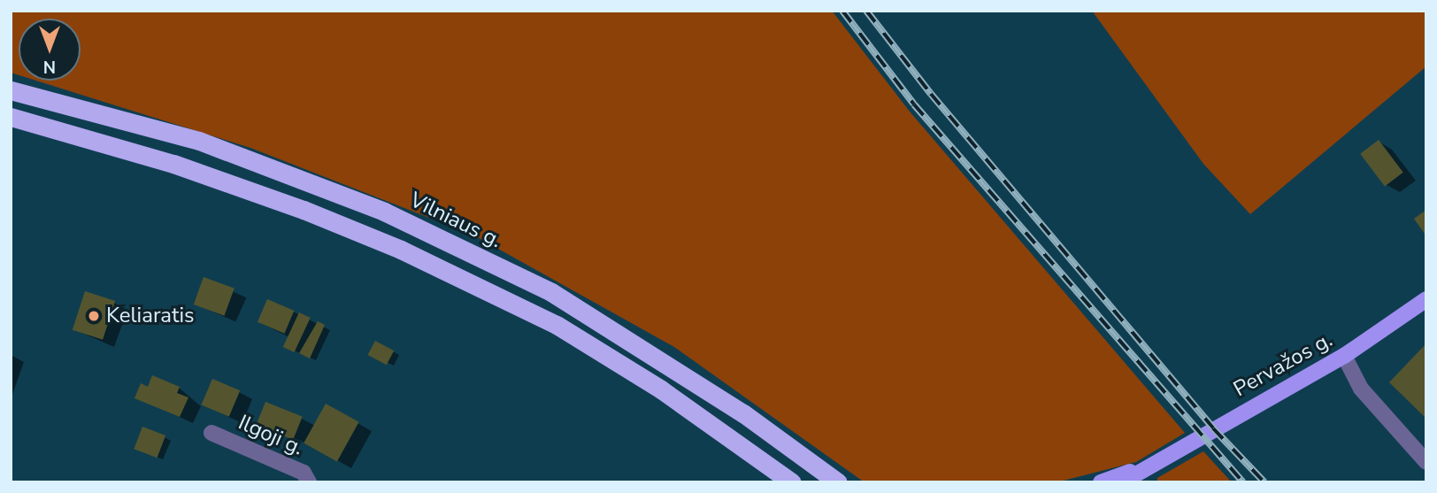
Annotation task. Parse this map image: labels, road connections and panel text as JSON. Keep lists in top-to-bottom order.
{
  "streets": {
    "highway": ["Vilniaus g."],
    "main road": ["Pervažos g."],
    "street": ["Ilgoji g."]
  },
  "places": ["Keliaratis"],
  "north": "bottom"
}
